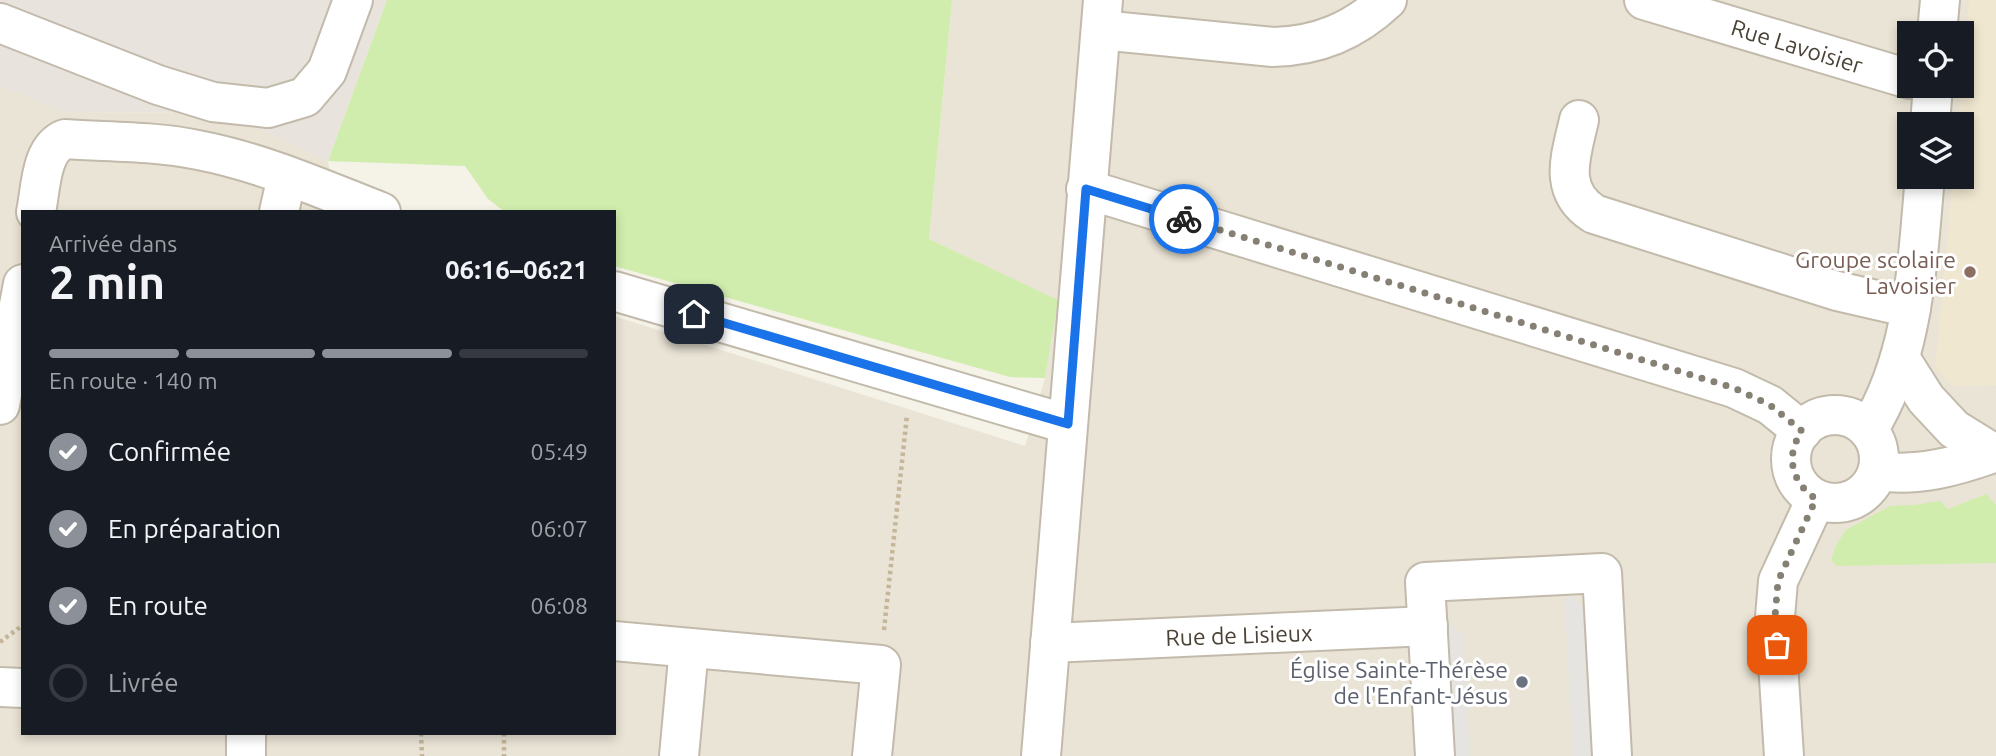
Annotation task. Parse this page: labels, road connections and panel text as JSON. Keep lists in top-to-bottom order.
{
  "streets": {
    "street": ["Rue Lavoisier", "Rue de Lisieux"]
  },
  "places": ["Groupe scolaire Lavoisier", "Église Sainte-Thérèse de l'Enfant-Jésus"],
  "page": {
    "heading": ["2 min", "Arrivée dans", "06:16–06:21"],
    "bar": "En route · 140 m",
    "list": [
      ["Confirmée", "05:49"],
      ["En préparation", "06:07"],
      ["En route", "06:08"],
      "Livrée"
    ]
  }
}
